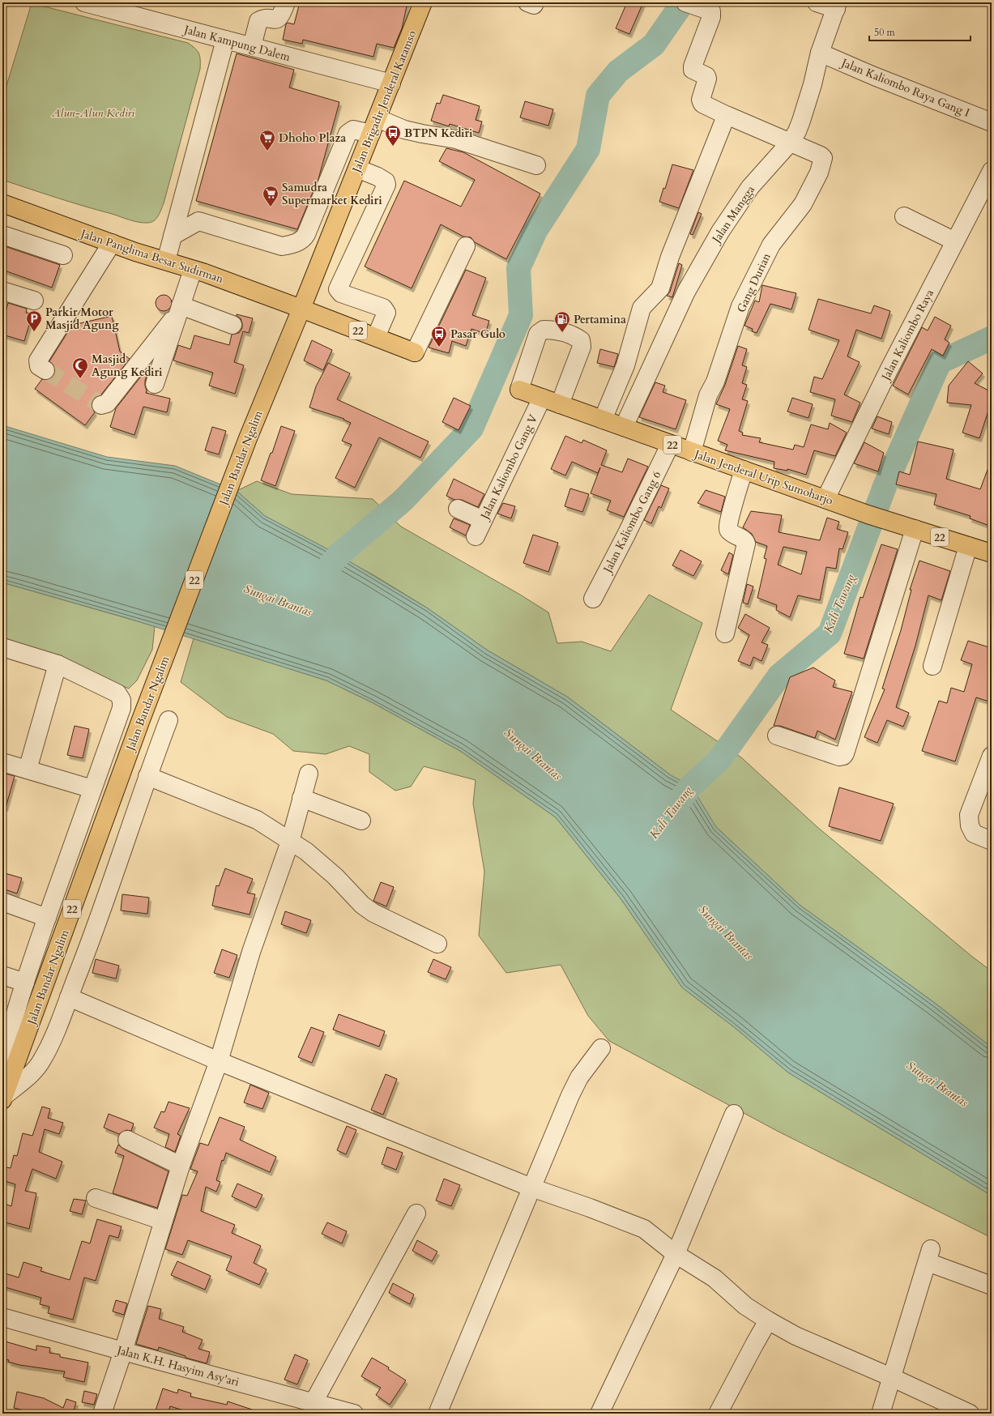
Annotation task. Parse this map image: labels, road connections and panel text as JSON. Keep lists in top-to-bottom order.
{
  "streets": {
    "main road": [
      "Jalan Brigadir Jenderal Katamso",
      "Jalan Panglima Besar Sudirman",
      "22",
      "Jalan Bandar Ngalim",
      "Jalan Jenderal Urip Sumoharjo"
    ],
    "street": [
      "Jalan Kampung Dalem",
      "Jalan Kaliombo Raya Gang I",
      "Jalan Mangga",
      "Gang Durian",
      "Jalan Kaliombo Raya",
      "Jalan Kaliombo Gang V",
      "Jalan Kaliombo Gang 6",
      "Jalan K.H. Hasyim Asy'ari"
    ]
  },
  "crossings": [
    ["Jalan Kampung Dalem", "Jalan Brigadir Jenderal Katamso"],
    ["Jalan Kaliombo Raya Gang I", "Jalan Mangga"],
    ["Jalan Brigadir Jenderal Katamso", "Jalan Panglima Besar Sudirman"],
    ["Jalan Brigadir Jenderal Katamso", "22"],
    ["Jalan Brigadir Jenderal Katamso", "Jalan Bandar Ngalim"],
    ["Jalan Mangga", "Gang Durian"],
    ["Jalan Mangga", "Jalan Jenderal Urip Sumoharjo"],
    ["Jalan Panglima Besar Sudirman", "22"],
    ["Jalan Panglima Besar Sudirman", "Jalan Bandar Ngalim"],
    ["Gang Durian", "Jalan Jenderal Urip Sumoharjo"],
    ["22", "Jalan Bandar Ngalim"],
    ["Jalan Kaliombo Raya", "Jalan Jenderal Urip Sumoharjo"],
    ["Jalan Kaliombo Gang V", "Jalan Jenderal Urip Sumoharjo"],
    ["Jalan Jenderal Urip Sumoharjo", "Jalan Kaliombo Gang 6"]
  ],
  "water": ["Sungai Brantas", "Kali Tawang"],
  "parks": ["Alun-Alun Kediri"],
  "places": {
    "bus stop": ["BTPN Kediri", "Pasar Gulo"],
    "supermarket": ["Dhoho Plaza", "Samudra Supermarket Kediri"],
    "parking": ["Parkir Motor Masjid Agung"],
    "fuel station": ["Pertamina"],
    "mosque": ["Masjid Agung Kediri"]
  },
  "scale_bar": "50 m"
}
